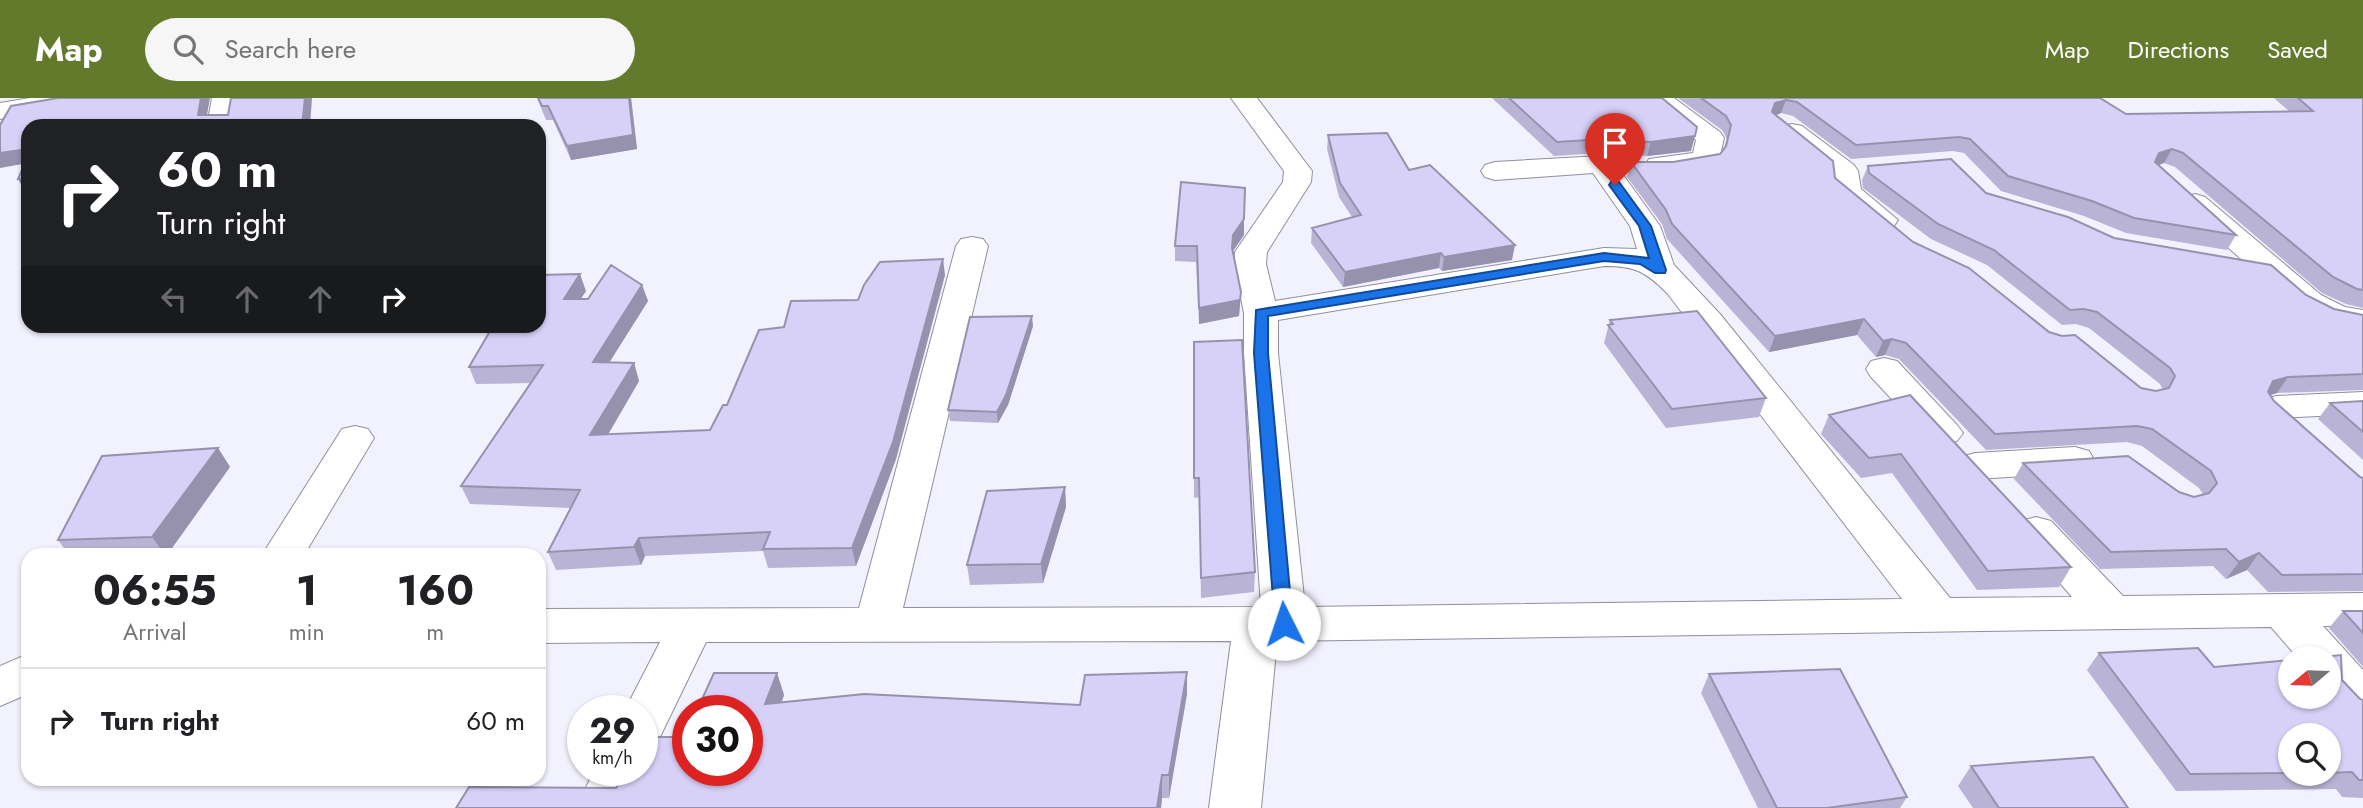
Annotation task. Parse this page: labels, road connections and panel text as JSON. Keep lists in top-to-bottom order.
{
  "north": "left",
  "page": {
    "header": "Map",
    "search": "Search here",
    "nav": ["Map", "Directions", "Saved"],
    "turn": ["60 m", "Turn right"],
    "eta": [
      "06:55",
      "Arrival",
      "1",
      "min",
      "160",
      "m"
    ],
    "list": [
      {
        "name": "Turn right",
        "value": "60 m"
      }
    ],
    "speed": "29 km/h",
    "limit": "30"
  }
}
